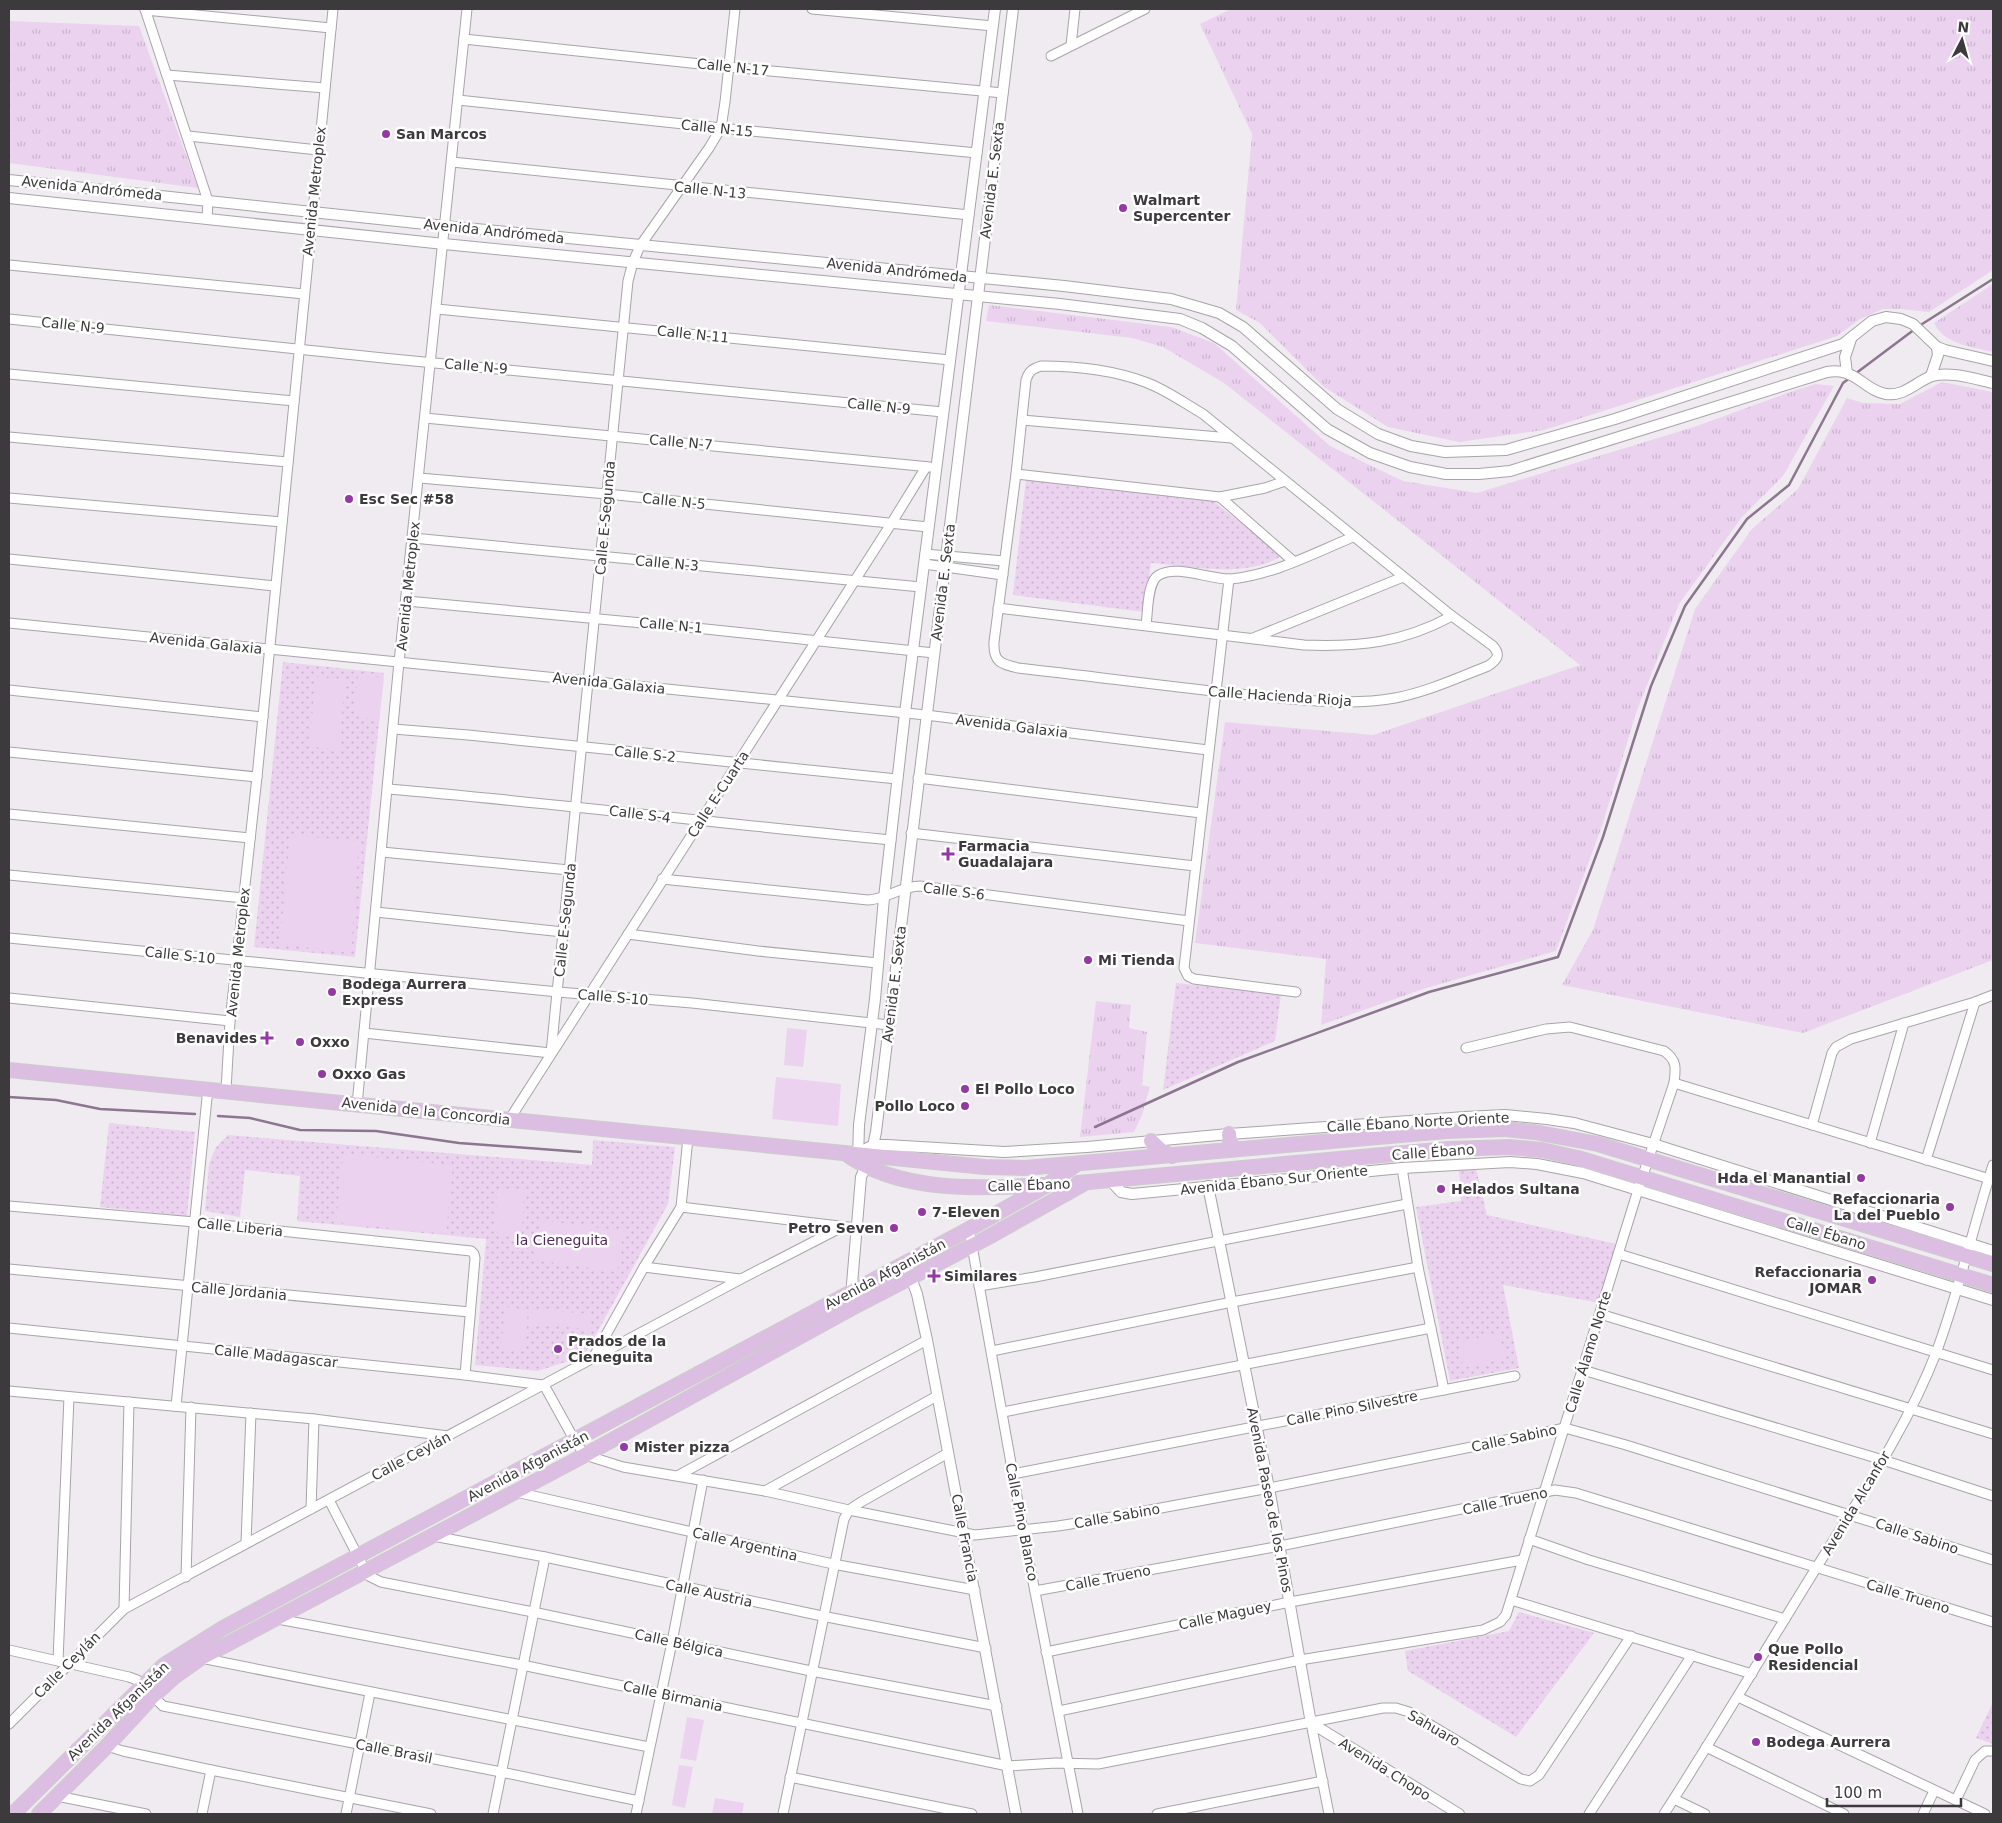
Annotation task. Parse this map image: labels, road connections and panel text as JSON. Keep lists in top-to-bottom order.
{
  "streets": {
    "main road": ["Avenida de la Concordia", "Calle Ébano", "Avenida Afganistán"],
    "street": [
      "Calle N-17",
      "Calle N-15",
      "Avenida E. Sexta",
      "Avenida Andrómeda",
      "Calle N-13",
      "Avenida Metroplex",
      "Calle N-9",
      "Calle N-11",
      "Calle N-7",
      "Calle N-5",
      "Calle E-Segunda",
      "Calle N-3",
      "Calle N-1",
      "Avenida Galaxia",
      "Calle Hacienda Rioja",
      "Calle S-2",
      "Calle E-Cuarta",
      "Calle S-4",
      "Calle S-6",
      "Calle S-10",
      "Calle Ébano Norte Oriente",
      "Avenida Ébano Sur Oriente",
      "Calle Liberia",
      "Calle Jordania",
      "Calle Álamo Norte",
      "Calle Madagascar",
      "Calle Pino Silvestre",
      "Calle Sabino",
      "Calle Ceylán",
      "Avenida Paseo de los Pinos",
      "Calle Trueno",
      "Avenida Alcanfor",
      "Calle Pino Blanco",
      "Calle Francia",
      "Calle Argentina",
      "Calle Austria",
      "Calle Maguey",
      "Calle Bélgica",
      "Calle Birmania",
      "Sahuaro",
      "Calle Brasil",
      "Avenida Chopo"
    ]
  },
  "crossings": [
    ["Calle N-17", "Avenida E. Sexta"],
    ["Calle N-17", "Avenida Metroplex"],
    ["Calle N-17", "Calle E-Segunda"],
    ["Calle N-15", "Avenida E. Sexta"],
    ["Calle N-15", "Avenida Metroplex"],
    ["Calle N-15", "Calle E-Segunda"],
    ["Avenida E. Sexta", "Avenida Andrómeda"],
    ["Avenida E. Sexta", "Calle N-13"],
    ["Avenida E. Sexta", "Calle N-9"],
    ["Avenida E. Sexta", "Calle N-11"],
    ["Avenida E. Sexta", "Calle N-7"],
    ["Avenida E. Sexta", "Calle N-5"],
    ["Avenida E. Sexta", "Calle N-3"],
    ["Avenida E. Sexta", "Calle N-1"],
    ["Avenida E. Sexta", "Avenida Galaxia"],
    ["Avenida E. Sexta", "Calle S-2"],
    ["Avenida E. Sexta", "Calle E-Cuarta"],
    ["Avenida E. Sexta", "Calle S-4"],
    ["Avenida E. Sexta", "Calle S-6"],
    ["Avenida E. Sexta", "Calle S-10"],
    ["Avenida E. Sexta", "Avenida de la Concordia"],
    ["Avenida E. Sexta", "Calle Ébano Norte Oriente"],
    ["Avenida E. Sexta", "Calle Ébano"],
    ["Avenida Andrómeda", "Avenida Metroplex"],
    ["Avenida Andrómeda", "Calle E-Segunda"],
    ["Calle N-13", "Avenida Metroplex"],
    ["Calle N-13", "Calle E-Segunda"],
    ["Avenida Metroplex", "Calle N-9"],
    ["Avenida Metroplex", "Calle N-11"],
    ["Avenida Metroplex", "Calle N-7"],
    ["Avenida Metroplex", "Calle N-5"],
    ["Avenida Metroplex", "Calle N-3"],
    ["Avenida Metroplex", "Calle N-1"],
    ["Avenida Metroplex", "Avenida Galaxia"],
    ["Avenida Metroplex", "Calle S-2"],
    ["Avenida Metroplex", "Calle S-4"],
    ["Avenida Metroplex", "Calle S-10"],
    ["Avenida Metroplex", "Avenida de la Concordia"],
    ["Calle N-9", "Calle E-Segunda"],
    ["Calle N-11", "Calle E-Segunda"],
    ["Calle N-7", "Calle E-Segunda"],
    ["Calle N-7", "Calle E-Cuarta"],
    ["Calle N-5", "Calle E-Segunda"],
    ["Calle N-5", "Calle E-Cuarta"],
    ["Calle E-Segunda", "Calle N-3"],
    ["Calle E-Segunda", "Calle N-1"],
    ["Calle E-Segunda", "Avenida Galaxia"],
    ["Calle E-Segunda", "Calle S-2"],
    ["Calle E-Segunda", "Calle E-Cuarta"],
    ["Calle E-Segunda", "Calle S-4"],
    ["Calle E-Segunda", "Calle S-10"],
    ["Calle N-3", "Calle E-Cuarta"],
    ["Calle N-1", "Calle E-Cuarta"],
    ["Avenida Galaxia", "Calle E-Cuarta"],
    ["Calle S-2", "Calle E-Cuarta"],
    ["Calle E-Cuarta", "Calle S-4"],
    ["Calle E-Cuarta", "Calle S-6"],
    ["Calle E-Cuarta", "Calle S-10"],
    ["Calle E-Cuarta", "Avenida de la Concordia"],
    ["Avenida de la Concordia", "Calle Ébano Norte Oriente"],
    ["Avenida de la Concordia", "Calle Ébano"],
    ["Calle Ébano Norte Oriente", "Calle Ébano"],
    ["Calle Ébano Norte Oriente", "Calle Álamo Norte"],
    ["Calle Ébano Norte Oriente", "Avenida Alcanfor"],
    ["Calle Ébano", "Avenida Ébano Sur Oriente"],
    ["Calle Ébano", "Avenida Afganistán"],
    ["Calle Ébano", "Calle Álamo Norte"],
    ["Calle Ébano", "Avenida Alcanfor"],
    ["Avenida Ébano Sur Oriente", "Calle Álamo Norte"],
    ["Avenida Ébano Sur Oriente", "Avenida Paseo de los Pinos"],
    ["Avenida Ébano Sur Oriente", "Avenida Alcanfor"],
    ["Calle Liberia", "Calle Jordania"],
    ["Avenida Afganistán", "Calle Sabino"],
    ["Avenida Afganistán", "Calle Pino Blanco"],
    ["Avenida Afganistán", "Calle Francia"],
    ["Avenida Afganistán", "Calle Argentina"],
    ["Avenida Afganistán", "Calle Austria"],
    ["Avenida Afganistán", "Calle Bélgica"],
    ["Avenida Afganistán", "Calle Birmania"],
    ["Avenida Afganistán", "Calle Brasil"],
    ["Calle Álamo Norte", "Calle Sabino"],
    ["Calle Álamo Norte", "Avenida Paseo de los Pinos"],
    ["Calle Álamo Norte", "Calle Trueno"],
    ["Calle Álamo Norte", "Calle Maguey"],
    ["Calle Madagascar", "Calle Ceylán"],
    ["Calle Pino Silvestre", "Avenida Paseo de los Pinos"],
    ["Calle Pino Silvestre", "Calle Pino Blanco"],
    ["Calle Sabino", "Avenida Paseo de los Pinos"],
    ["Calle Sabino", "Avenida Alcanfor"],
    ["Calle Sabino", "Calle Pino Blanco"],
    ["Calle Sabino", "Calle Francia"],
    ["Avenida Paseo de los Pinos", "Calle Trueno"],
    ["Avenida Paseo de los Pinos", "Calle Maguey"],
    ["Avenida Paseo de los Pinos", "Sahuaro"],
    ["Avenida Paseo de los Pinos", "Avenida Chopo"],
    ["Calle Trueno", "Avenida Alcanfor"],
    ["Calle Trueno", "Calle Pino Blanco"],
    ["Calle Pino Blanco", "Calle Maguey"],
    ["Calle Pino Blanco", "Calle Birmania"],
    ["Calle Pino Blanco", "Sahuaro"],
    ["Calle Francia", "Calle Argentina"],
    ["Calle Francia", "Calle Austria"],
    ["Calle Francia", "Calle Bélgica"],
    ["Calle Francia", "Calle Birmania"],
    ["Calle Birmania", "Sahuaro"],
    ["Sahuaro", "Avenida Chopo"]
  ],
  "parks": ["la Cieneguita"],
  "places": {
    "other": [
      "San Marcos",
      "Walmart Supercenter",
      "Esc Sec #58",
      "Mi Tienda",
      "Bodega Aurrera Express",
      "Oxxo",
      "Oxxo Gas",
      "El Pollo Loco",
      "Pollo Loco",
      "Hda el Manantial",
      "Helados Sultana",
      "Refaccionaria La del Pueblo",
      "7-Eleven",
      "Petro Seven",
      "Refaccionaria JOMAR",
      "Prados de la Cieneguita",
      "Mister pizza",
      "Que Pollo Residencial",
      "Bodega Aurrera"
    ],
    "health": ["Farmacia Guadalajara", "Benavides", "Similares"]
  },
  "scale_bar": "100 m",
  "north": "top"
}
